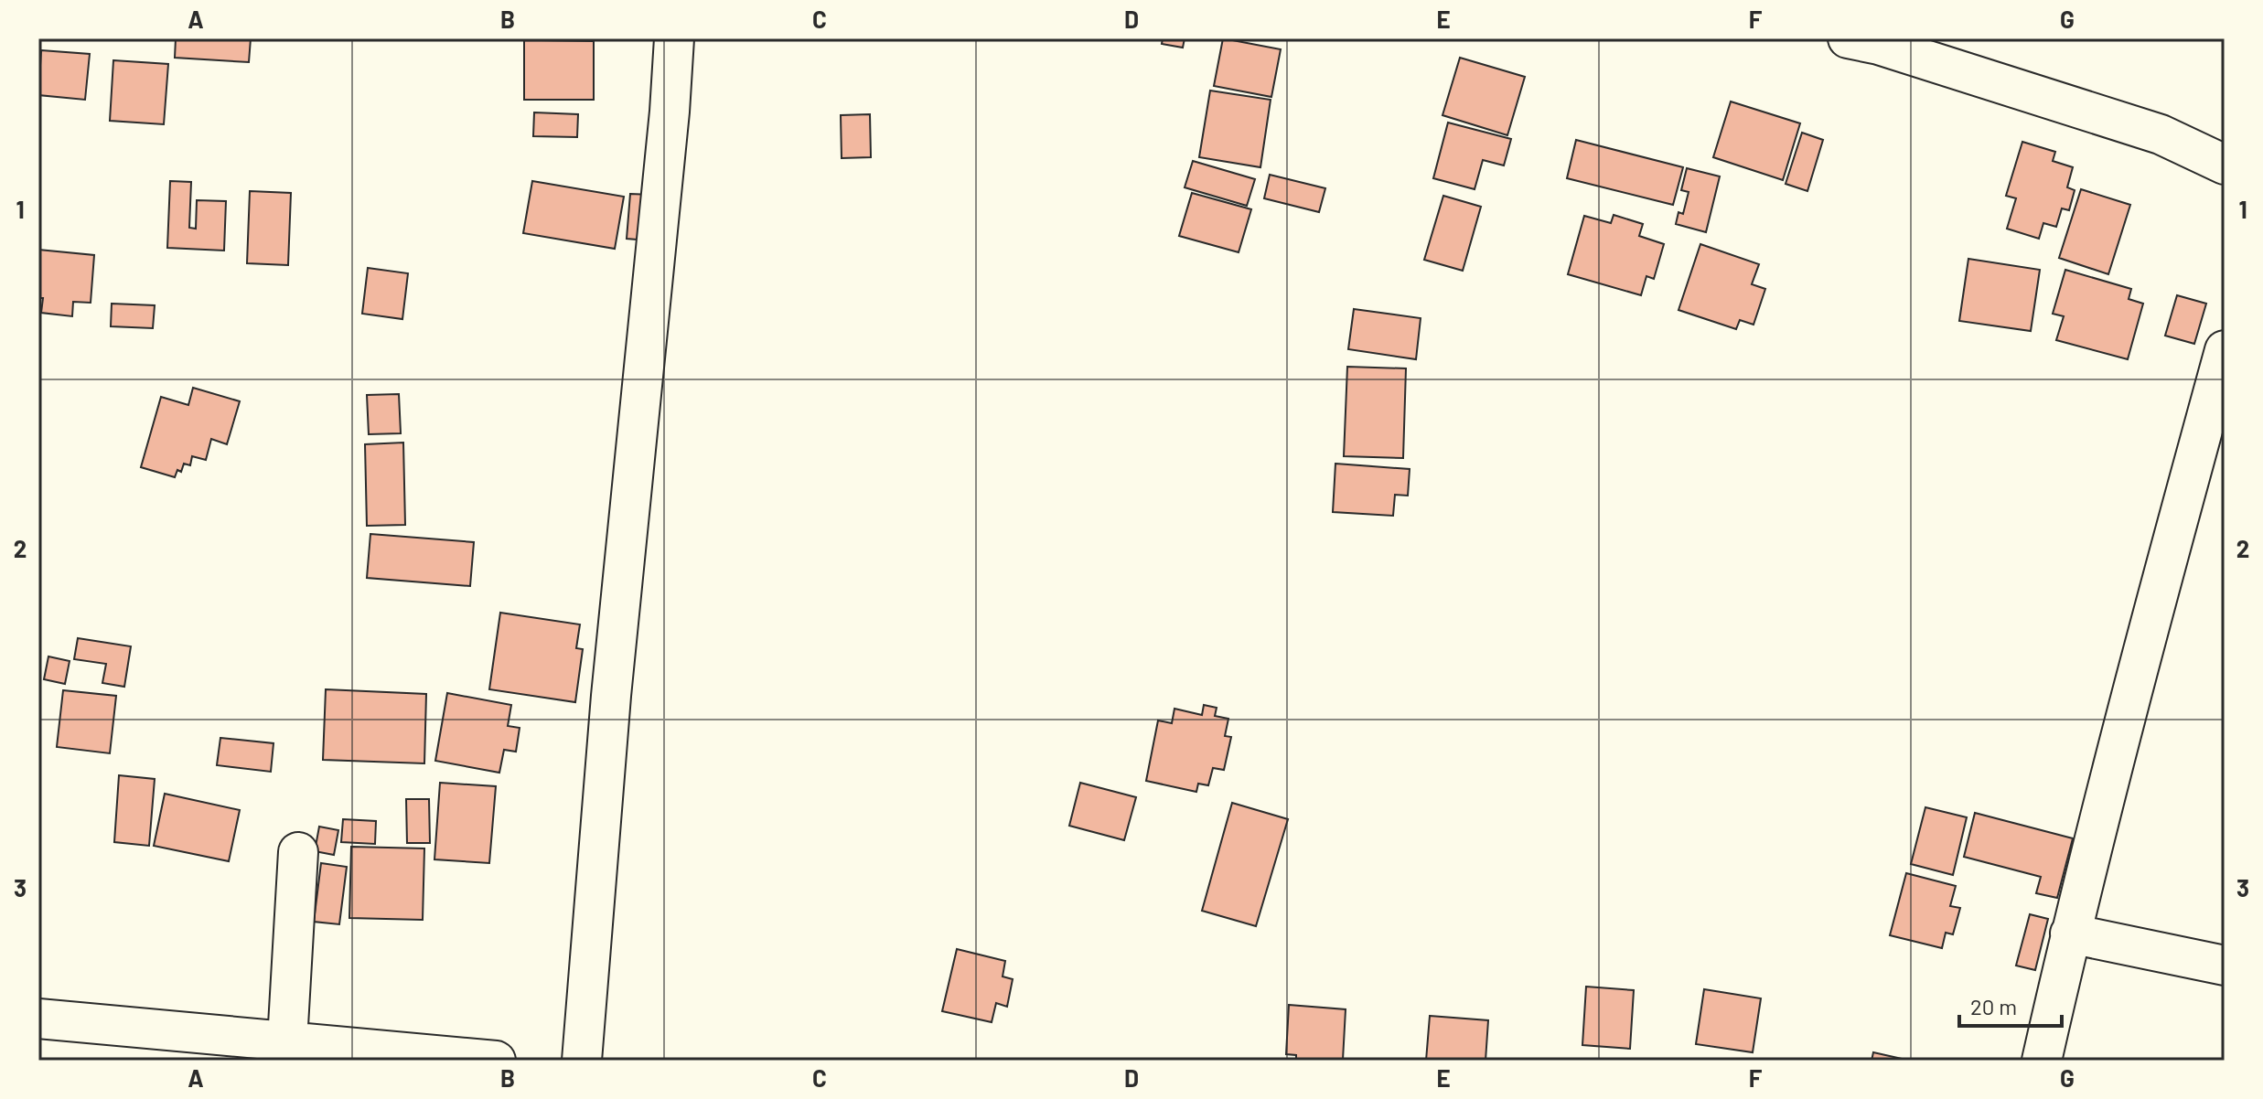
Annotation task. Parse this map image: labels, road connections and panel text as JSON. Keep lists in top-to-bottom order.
{
  "scale_bar": "20 m",
  "grid": {
    "columns": [
      "A",
      "B",
      "C",
      "D",
      "E",
      "F",
      "G"
    ],
    "rows": ["1", "2", "3"]
  }
}
